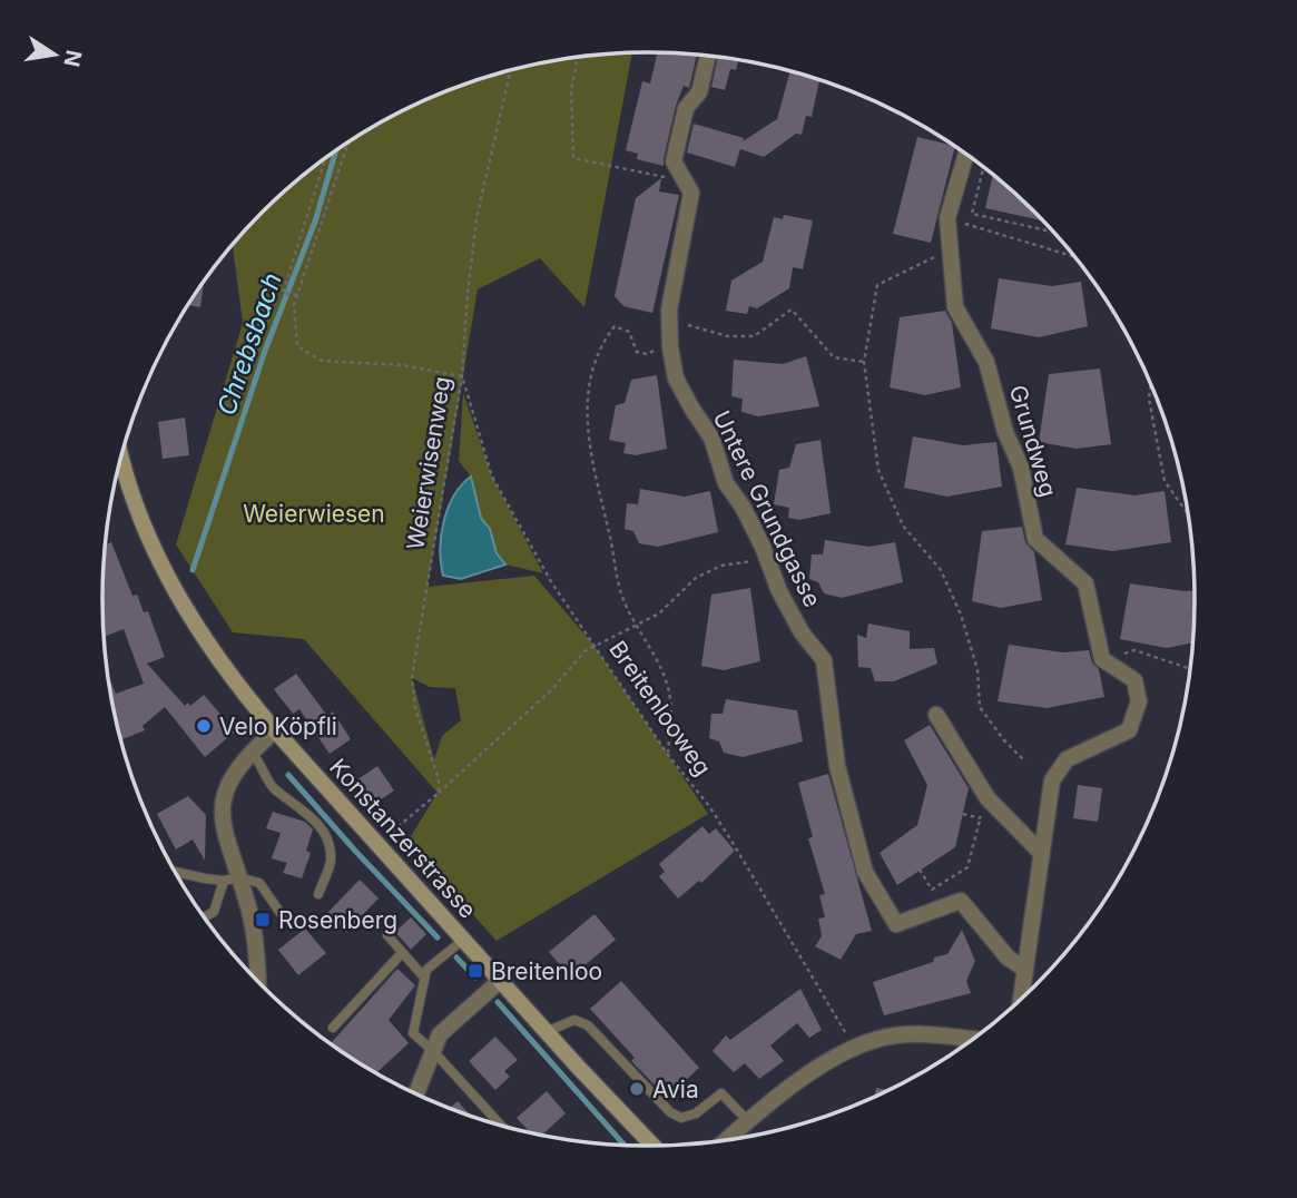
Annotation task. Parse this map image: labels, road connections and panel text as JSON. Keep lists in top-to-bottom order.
{
  "streets": {
    "main road": ["Konstanzerstrasse"],
    "street": ["Grundweg", "Untere Grundgasse"],
    "path": ["Weierwisenweg", "Breitenlooweg"]
  },
  "crossings": [
    ["Weierwisenweg", "Breitenlooweg"]
  ],
  "water": ["Chrebsbach"],
  "parks": ["Weierwiesen"],
  "places": {
    "other": ["Velo Köpfli", "Avia"],
    "transit": ["Rosenberg", "Breitenloo"]
  },
  "north": "right"
}
